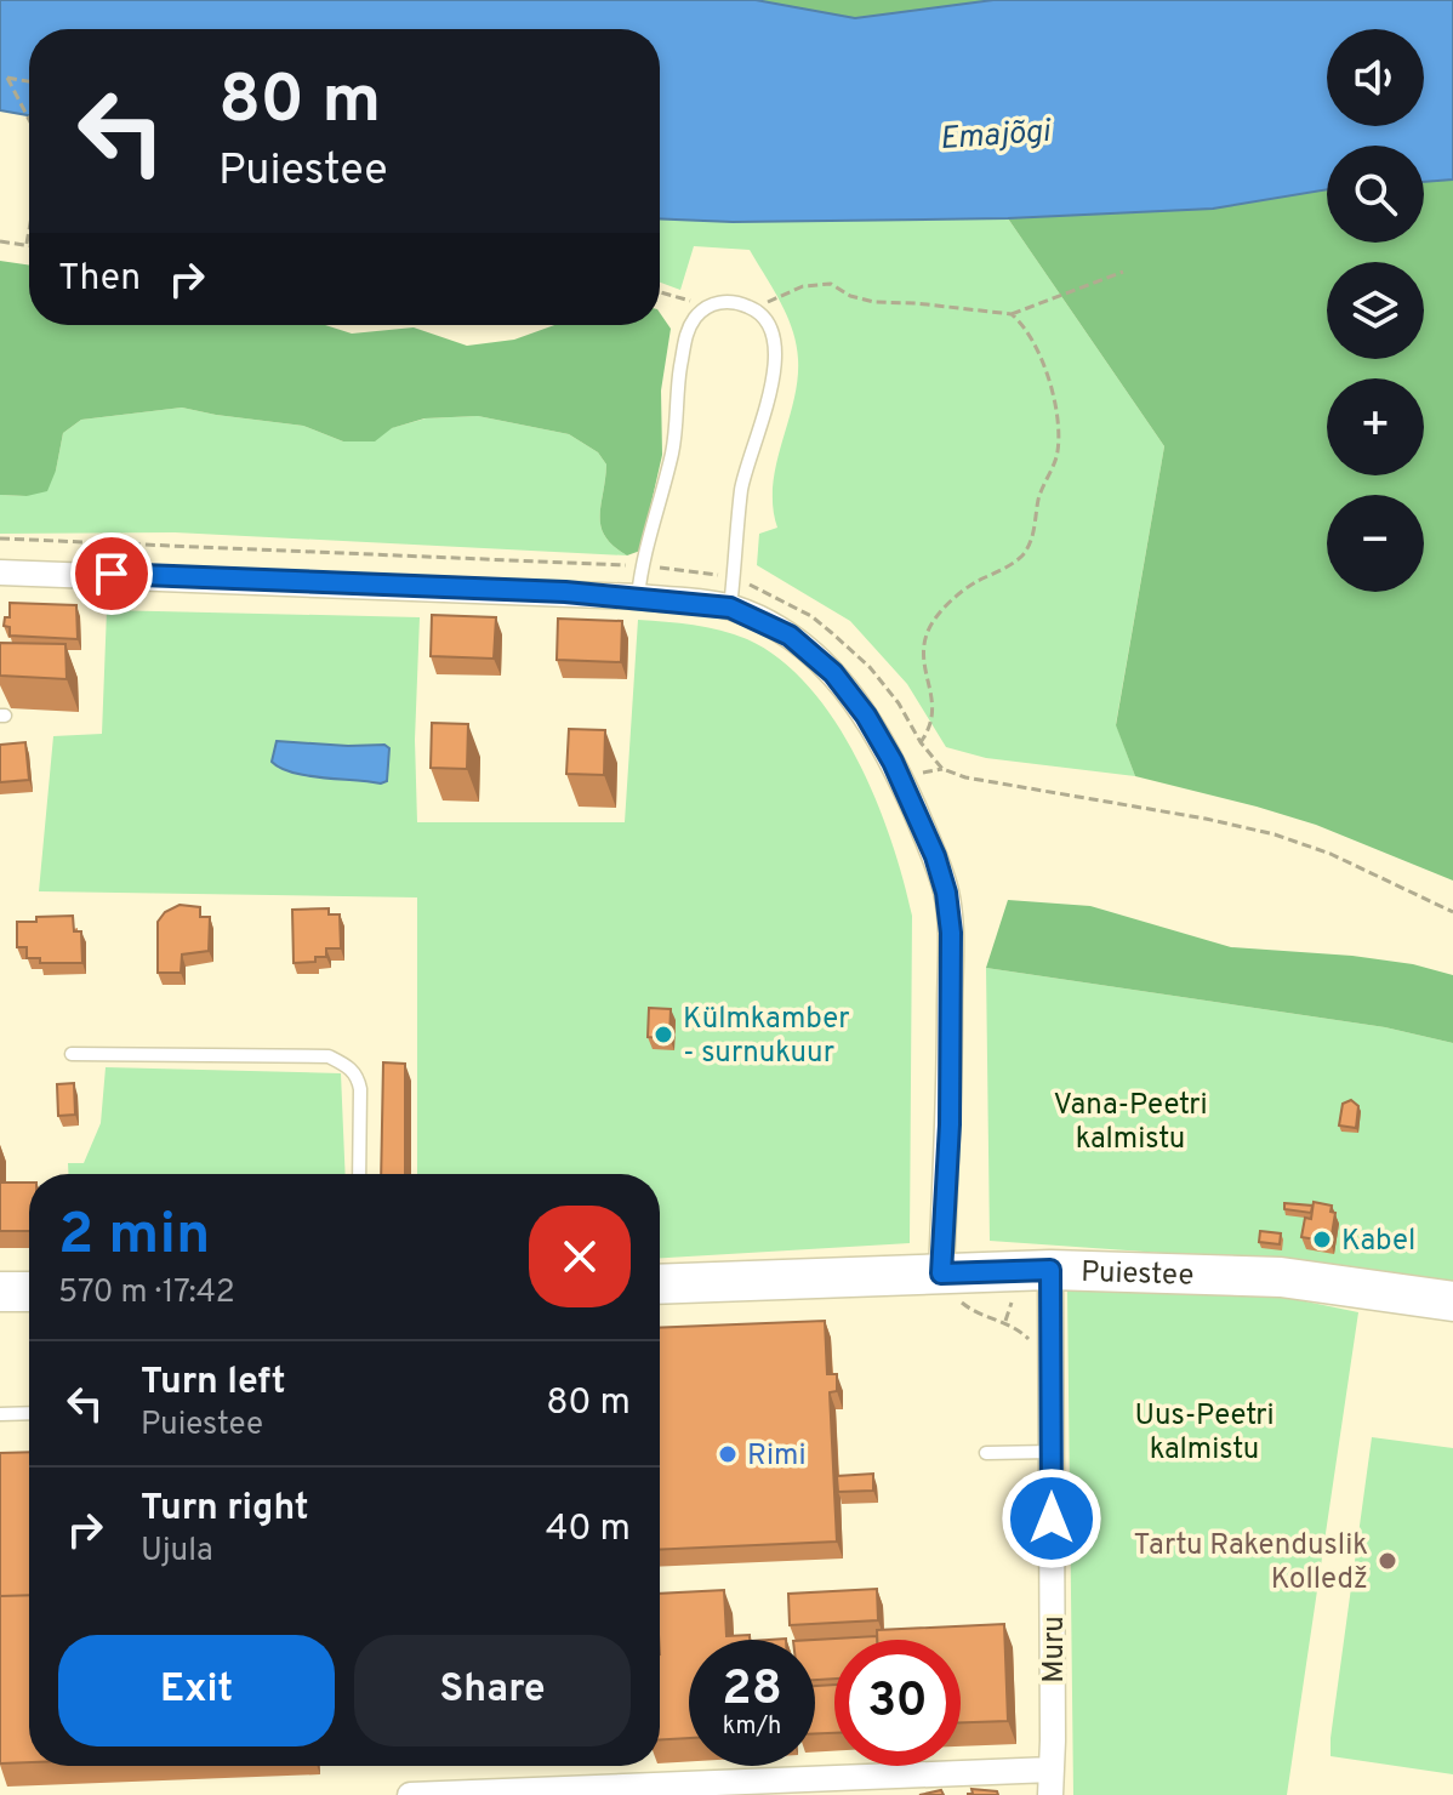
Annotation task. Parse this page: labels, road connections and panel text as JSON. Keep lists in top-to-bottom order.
{
  "streets": {
    "highway": ["Puiestee"],
    "street": ["Muru"]
  },
  "crossings": [
    ["Puiestee", "Muru"]
  ],
  "water": ["Emajõgi"],
  "parks": ["Vana-Peetri kalmistu", "Uus-Peetri kalmistu"],
  "places": [
    "Külmkamber - surnukuur",
    "Kabel",
    "Rimi",
    "Tartu Rakenduslik Kolledž"
  ],
  "page": {
    "map_buttons": ["+", "−"],
    "turn": ["80 m", "Puiestee"],
    "then": "Then",
    "heading": ["2 min", "570 m · 17:42"],
    "list": [
      {
        "name": "Turn left",
        "note": "Puiestee",
        "value": "80 m"
      },
      {
        "name": "Turn right",
        "note": "Ujula",
        "value": "40 m"
      }
    ],
    "buttons": ["Exit", "Share"],
    "speed": "28 km/h",
    "limit": "30"
  }
}
